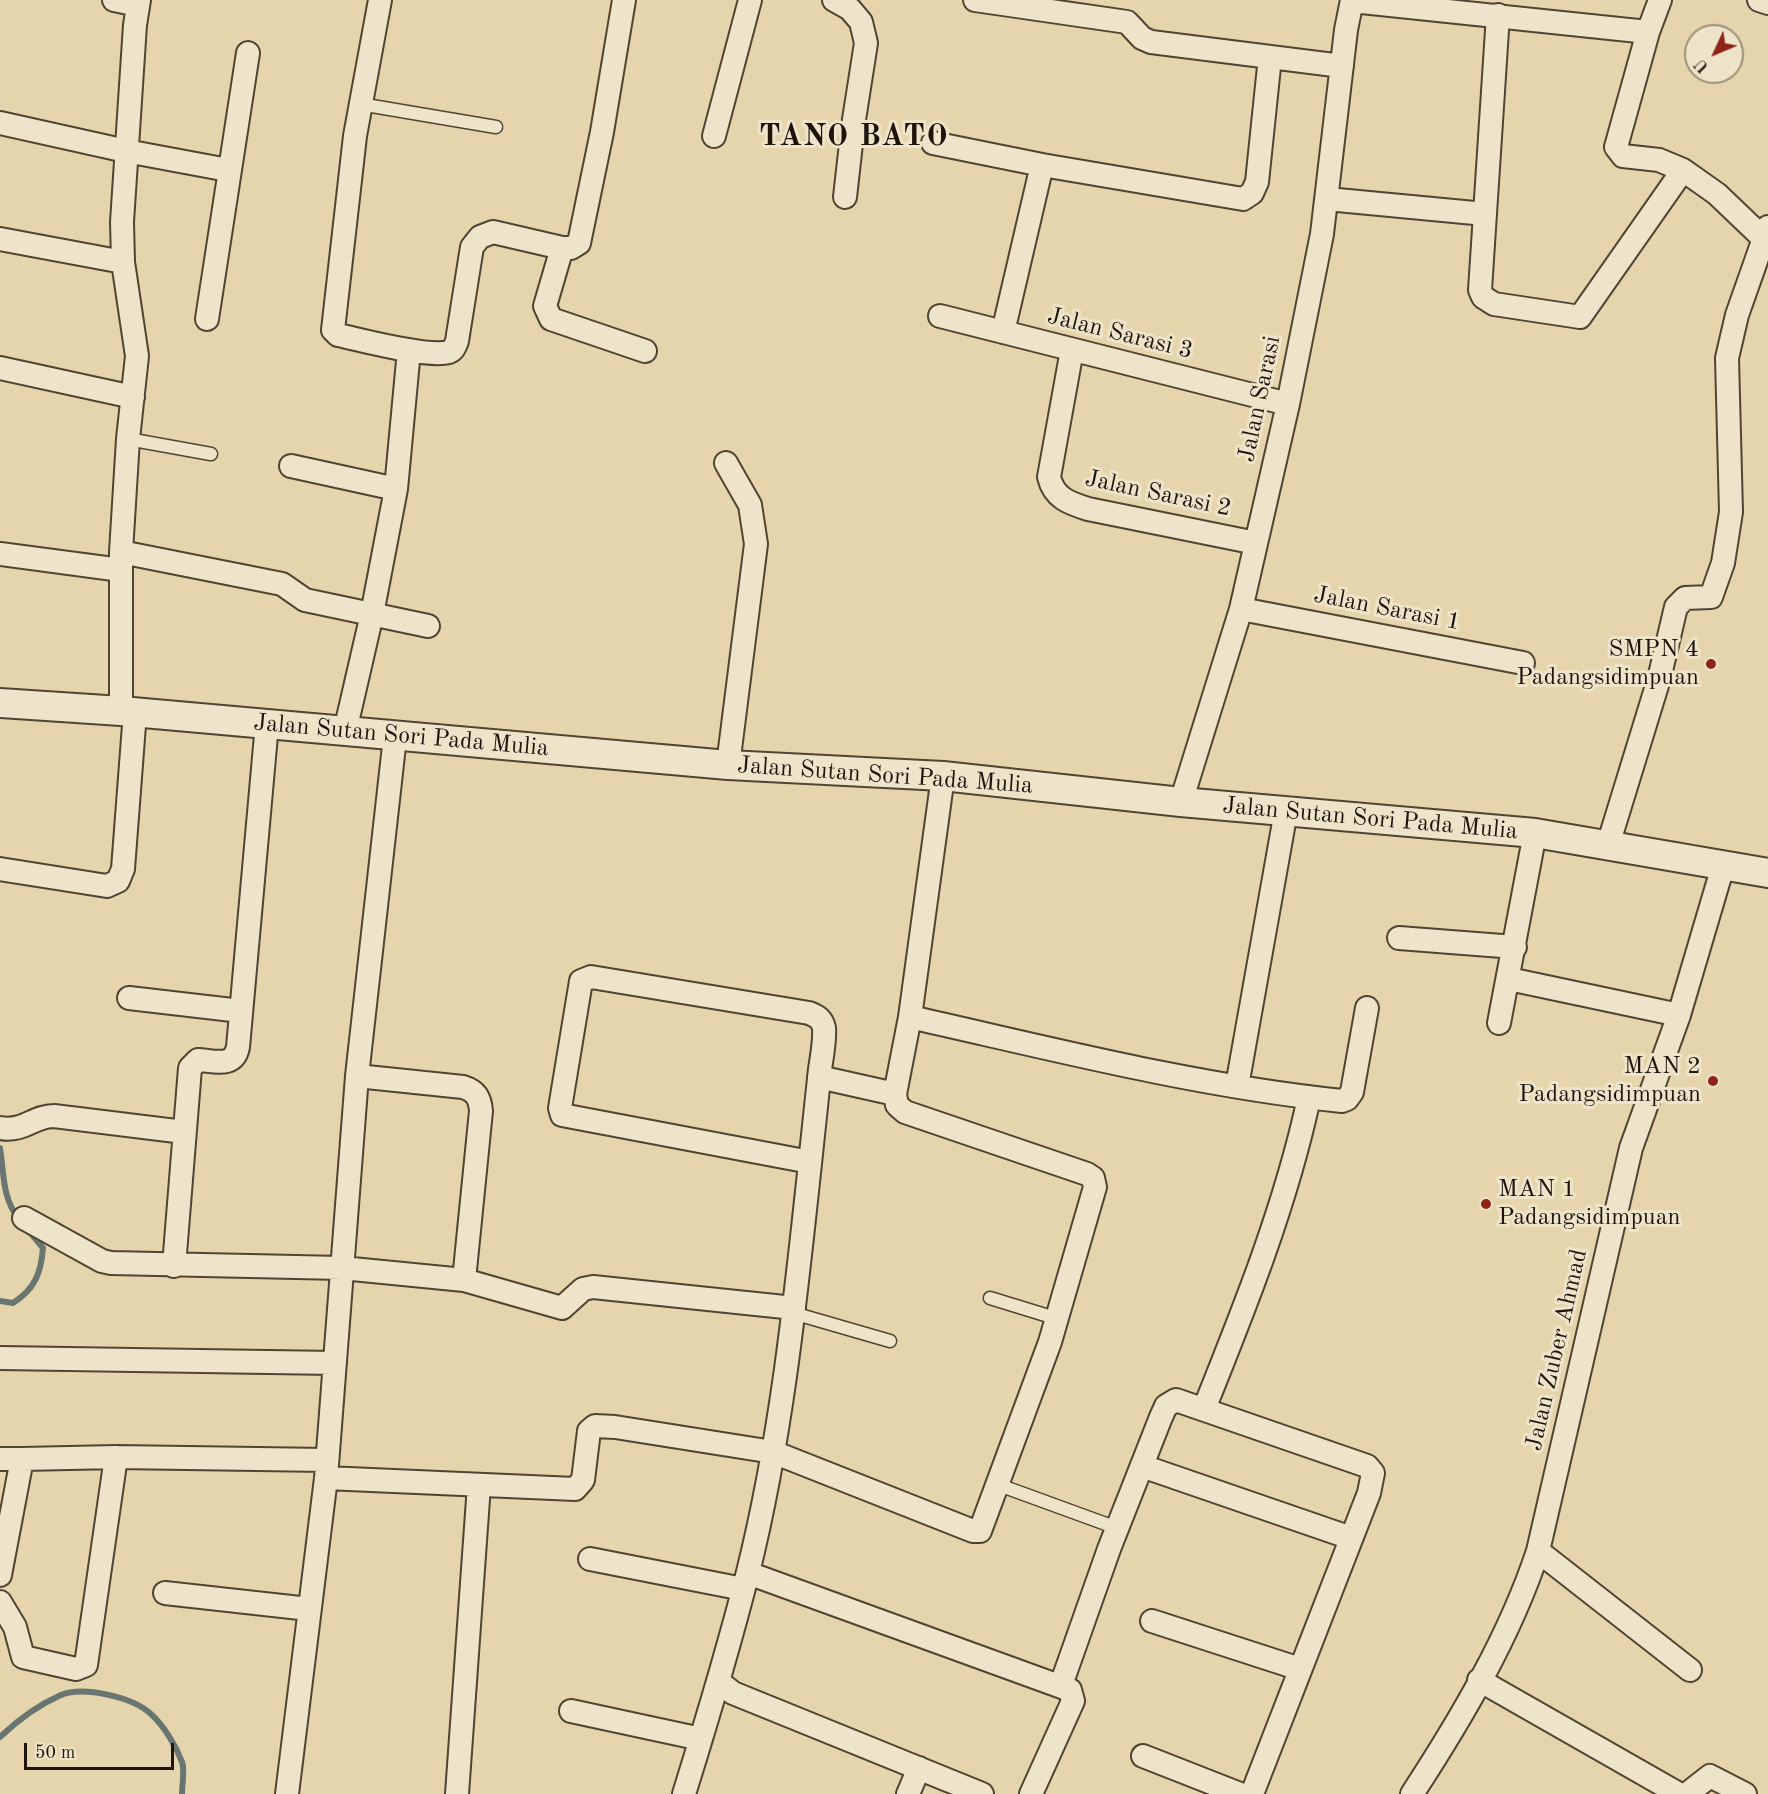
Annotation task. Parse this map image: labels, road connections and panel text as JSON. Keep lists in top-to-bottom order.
{
  "streets": {
    "street": [
      "Jalan Sarasi 3",
      "Jalan Sarasi",
      "Jalan Sarasi 2",
      "Jalan Sarasi 1",
      "Jalan Sutan Sori Pada Mulia",
      "Jalan Zuber Ahmad"
    ]
  },
  "crossings": [
    ["Jalan Sarasi 3", "Jalan Sarasi"],
    ["Jalan Sarasi 3", "Jalan Sarasi 2"],
    ["Jalan Sarasi", "Jalan Sarasi 2"],
    ["Jalan Sarasi", "Jalan Sarasi 1"],
    ["Jalan Sarasi", "Jalan Sutan Sori Pada Mulia"],
    ["Jalan Sutan Sori Pada Mulia", "Jalan Zuber Ahmad"]
  ],
  "districts": ["TANO BATO"],
  "places": ["SMPN 4 Padangsidimpuan", "MAN 2 Padangsidimpuan", "MAN 1 Padangsidimpuan"],
  "scale_bar": "50 m",
  "north": "bottom left"
}
